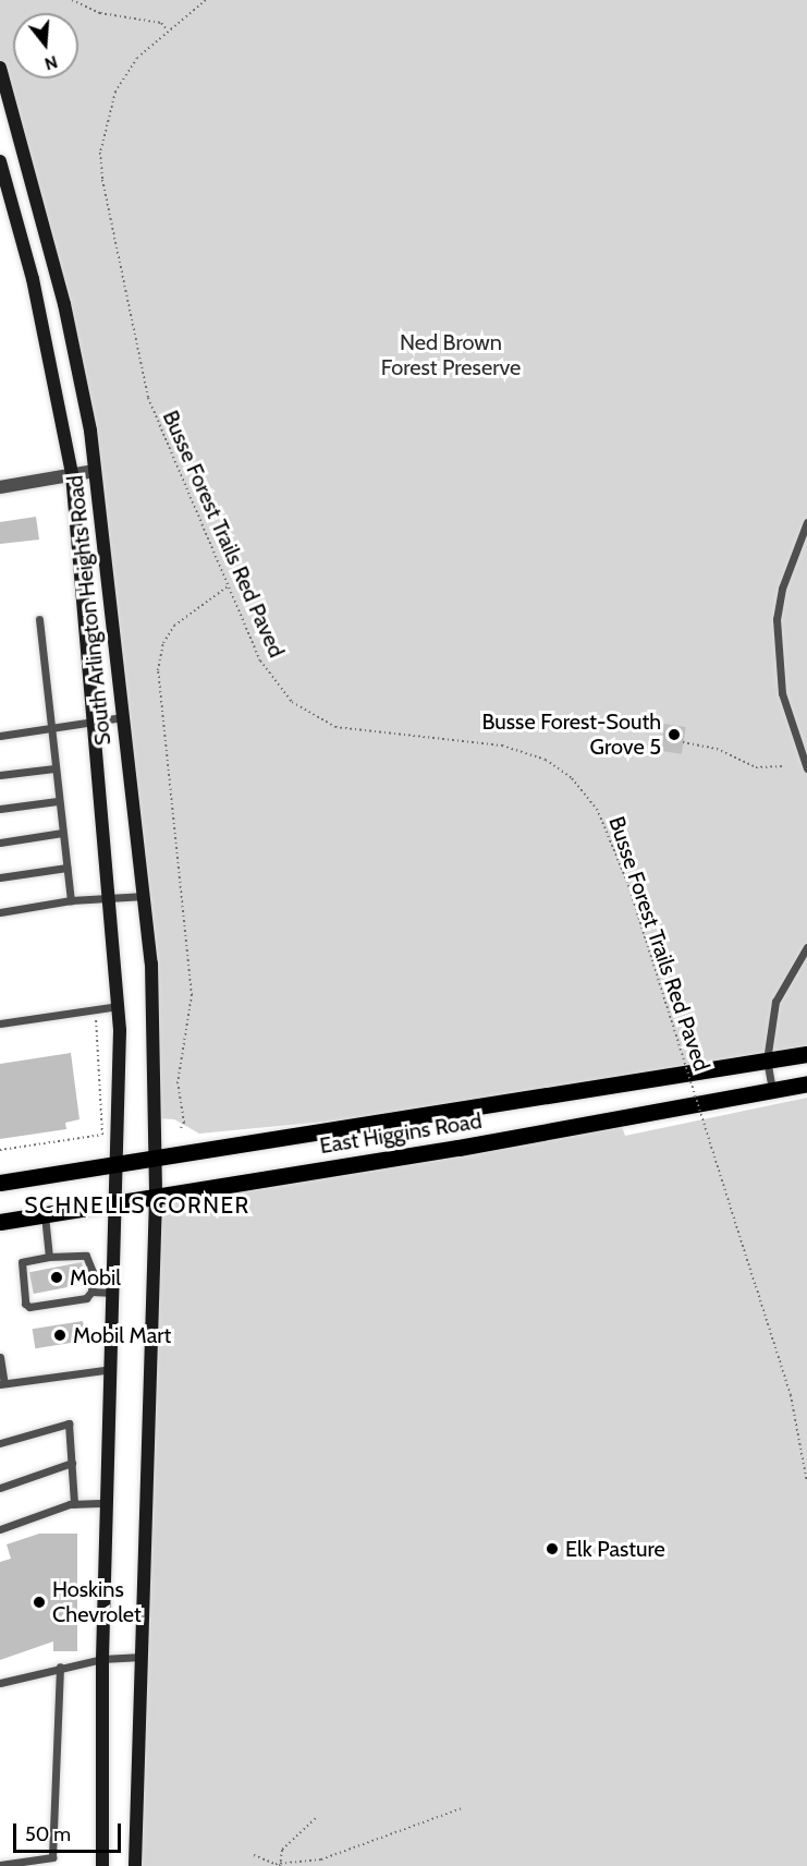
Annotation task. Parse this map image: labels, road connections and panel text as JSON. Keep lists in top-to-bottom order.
{
  "streets": {
    "main road": ["South Arlington Heights Road", "East Higgins Road"],
    "path": ["Busse Forest Trails Red Paved"]
  },
  "crossings": [
    ["South Arlington Heights Road", "East Higgins Road"]
  ],
  "districts": ["SCHNELLS CORNER"],
  "parks": ["Ned Brown Forest Preserve"],
  "places": [
    "Busse Forest-South Grove 5",
    "Mobil",
    "Mobil Mart",
    "Elk Pasture",
    "Hoskins Chevrolet"
  ],
  "scale_bar": "50 m",
  "north": "bottom"
}
